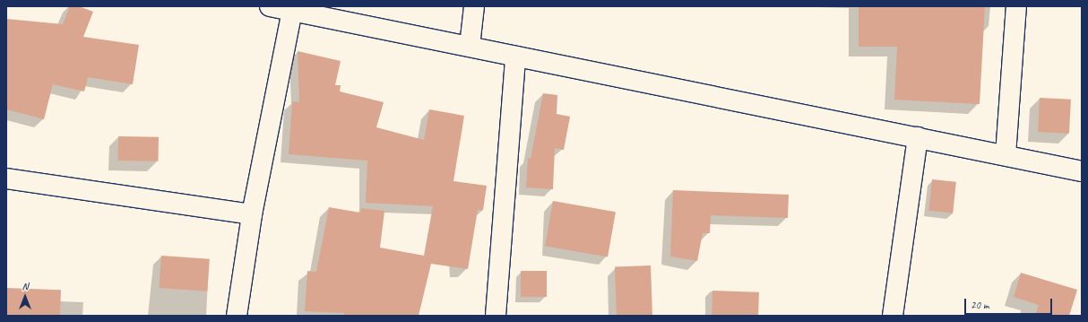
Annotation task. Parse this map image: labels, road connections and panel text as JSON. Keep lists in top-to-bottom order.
{
  "scale_bar": "20 m",
  "north": "top"
}
